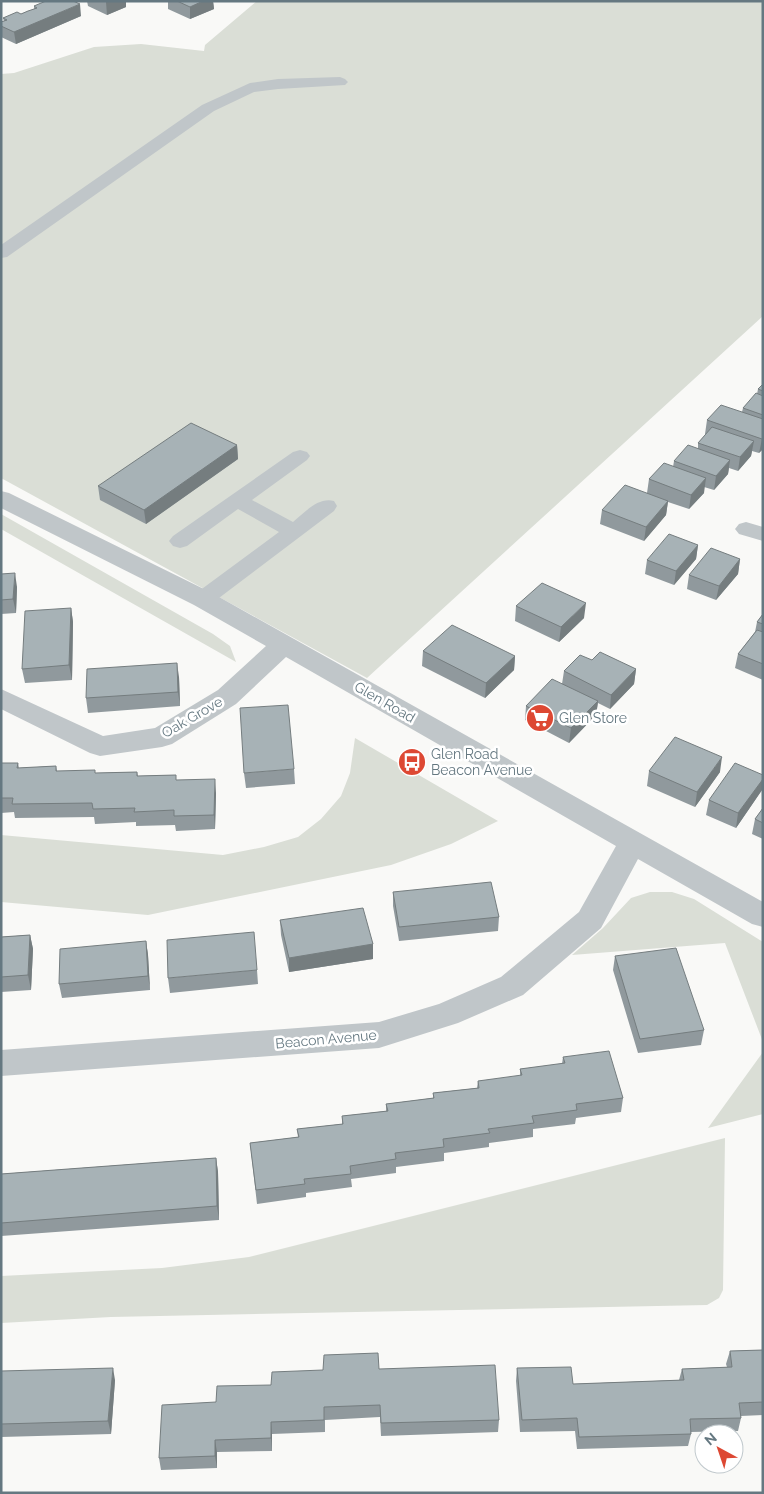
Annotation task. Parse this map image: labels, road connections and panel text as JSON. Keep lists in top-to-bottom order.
{
  "streets": {
    "street": ["Glen Road", "Oak Grove", "Beacon Avenue"]
  },
  "crossings": [
    ["Glen Road", "Oak Grove"],
    ["Glen Road", "Beacon Avenue"]
  ],
  "places": {
    "supermarket": ["Glen Store"],
    "bus stop": ["Glen Road Beacon Avenue"]
  },
  "north": "top left"
}
